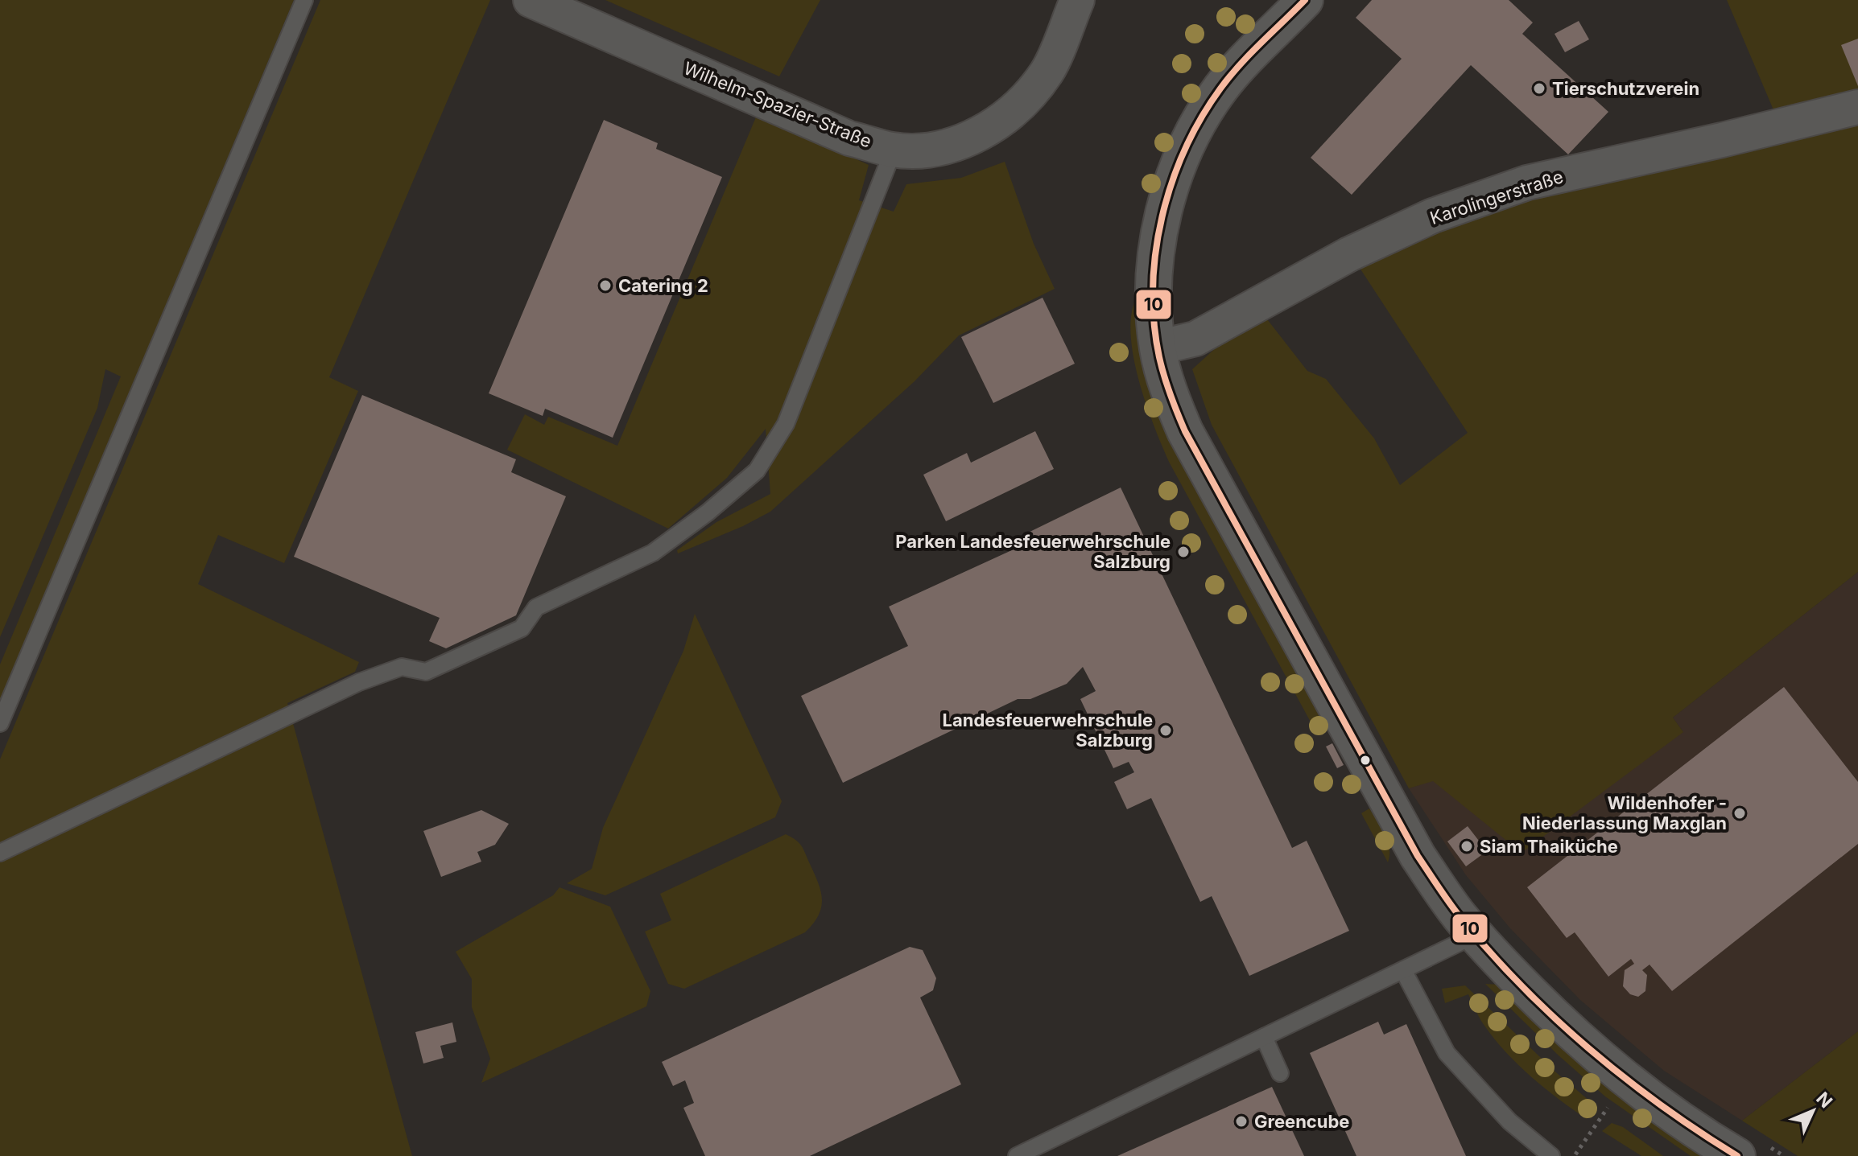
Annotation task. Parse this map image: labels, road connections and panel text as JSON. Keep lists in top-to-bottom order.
{
  "streets": {
    "street": ["Wilhelm-Spazier-Straße", "Karolingerstraße"]
  },
  "places": [
    "Tierschutzverein",
    "Catering 2",
    "Parken Landesfeuerwehrschule Salzburg",
    "Landesfeuerwehrschule Salzburg",
    "Wildenhofer - Niederlassung Maxglan",
    "Siam Thaiküche",
    "Greencube"
  ],
  "lines": ["transit line 10"],
  "north": "top right"
}
